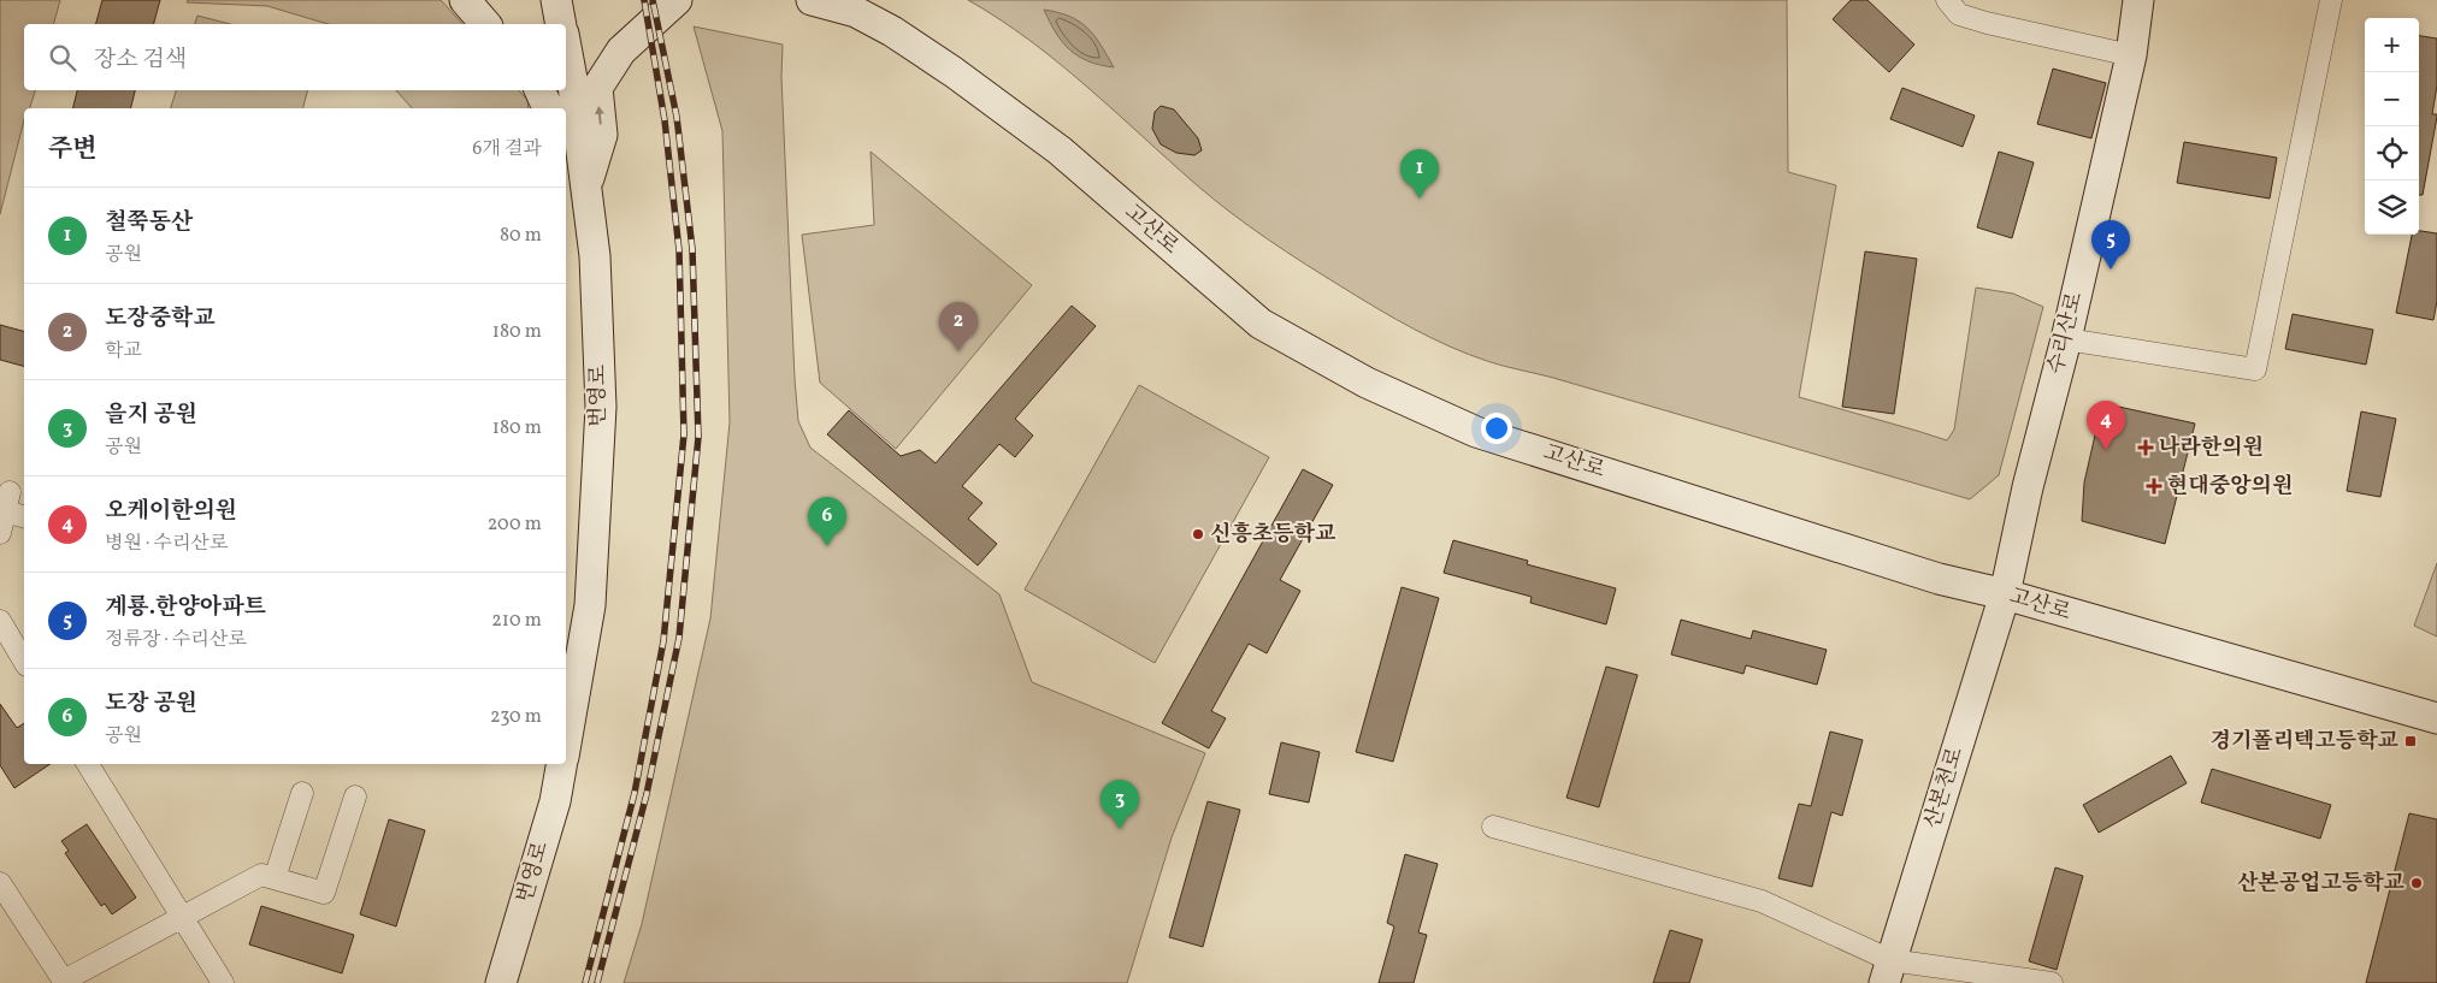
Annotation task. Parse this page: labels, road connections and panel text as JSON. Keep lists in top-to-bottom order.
{
  "streets": {
    "street": [
      "고산로",
      "수리산로",
      "번영로",
      "산본천로"
    ]
  },
  "crossings": [
    ["고산로", "수리산로"],
    ["고산로", "산본천로"],
    ["수리산로", "산본천로"]
  ],
  "places": {
    "health": ["나라한의원", "현대중앙의원"],
    "other": ["신흥초등학교", "산본공업고등학교"],
    "transit": ["경기폴리텍고등학교"]
  },
  "page": {
    "map_buttons": ["+", "−"],
    "search": "장소 검색",
    "heading": ["주변", "6개 결과"],
    "pins": [
      "1",
      "5",
      "2",
      "4",
      "6",
      "3"
    ],
    "list": [
      {
        "mark": "1",
        "name": "철쭉동산",
        "note": "공원",
        "value": "80 m"
      },
      {
        "mark": "2",
        "name": "도장중학교",
        "note": "학교",
        "value": "180 m"
      },
      {
        "mark": "3",
        "name": "을지 공원",
        "note": "공원",
        "value": "180 m"
      },
      {
        "mark": "4",
        "name": "오케이한의원",
        "note": "병원 · 수리산로",
        "value": "200 m"
      },
      {
        "mark": "5",
        "name": "계룡.한양아파트",
        "note": "정류장 · 수리산로",
        "value": "210 m"
      },
      {
        "mark": "6",
        "name": "도장 공원",
        "note": "공원",
        "value": "230 m"
      }
    ]
  }
}
